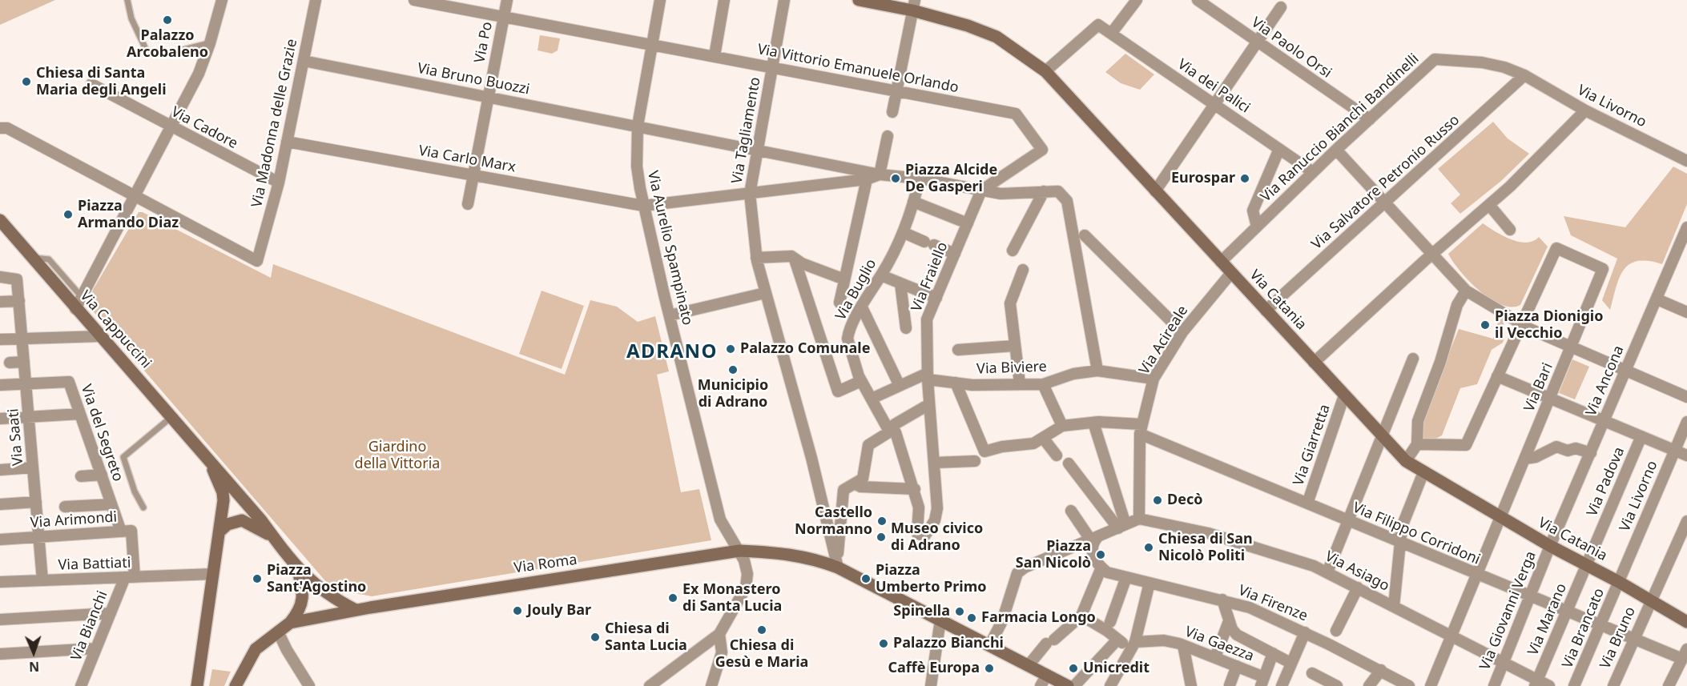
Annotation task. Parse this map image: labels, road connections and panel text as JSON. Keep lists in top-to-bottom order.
{
  "streets": {
    "street": [
      "Via Po",
      "Via Paolo Orsi",
      "Via Vittorio Emanuele Orlando",
      "Via Bruno Buozzi",
      "Via dei Palici",
      "Via Livorno",
      "Via Madonna delle Grazie",
      "Via Cadore",
      "Via Ranuccio Bianchi Bandinelli",
      "Via Tagliamento",
      "Via Carlo Marx",
      "Via Salvatore Petronio Russo",
      "Via Aurelio Spampinato",
      "Via Fraiello",
      "Via Buglio",
      "Via Catania",
      "Via Cappuccini",
      "Via Acireale",
      "Via Biviere",
      "Via Ancona",
      "Via Bari",
      "Via del Segreto",
      "Via Saati",
      "Via Giarretta",
      "Via Padova",
      "Via Arimondi",
      "Via Filippo Corridoni",
      "Via Battiati",
      "Via Roma",
      "Via Asiago",
      "Via Firenze",
      "Via Giovanni Verga",
      "Via Marano",
      "Via Bianchi",
      "Via Brancato",
      "Via Bruno",
      "Via Gaezza"
    ]
  },
  "crossings": [
    ["Via Po", "Via Vittorio Emanuele Orlando"],
    ["Via Po", "Via Bruno Buozzi"],
    ["Via Po", "Via Carlo Marx"],
    ["Via Paolo Orsi", "Via Ranuccio Bianchi Bandinelli"],
    ["Via Vittorio Emanuele Orlando", "Via Bruno Buozzi"],
    ["Via Vittorio Emanuele Orlando", "Via Tagliamento"],
    ["Via Vittorio Emanuele Orlando", "Via Aurelio Spampinato"],
    ["Via Vittorio Emanuele Orlando", "Via Fraiello"],
    ["Via Bruno Buozzi", "Via Madonna delle Grazie"],
    ["Via Bruno Buozzi", "Via Tagliamento"],
    ["Via Bruno Buozzi", "Via Carlo Marx"],
    ["Via Bruno Buozzi", "Via Aurelio Spampinato"],
    ["Via Bruno Buozzi", "Via Fraiello"],
    ["Via Bruno Buozzi", "Via Buglio"],
    ["Via dei Palici", "Via Ranuccio Bianchi Bandinelli"],
    ["Via dei Palici", "Via Catania"],
    ["Via Livorno", "Via Ranuccio Bianchi Bandinelli"],
    ["Via Livorno", "Via Salvatore Petronio Russo"],
    ["Via Livorno", "Via Catania"],
    ["Via Livorno", "Via Brancato"],
    ["Via Madonna delle Grazie", "Via Cadore"],
    ["Via Madonna delle Grazie", "Via Carlo Marx"],
    ["Via Ranuccio Bianchi Bandinelli", "Via Salvatore Petronio Russo"],
    ["Via Ranuccio Bianchi Bandinelli", "Via Catania"],
    ["Via Tagliamento", "Via Carlo Marx"],
    ["Via Tagliamento", "Via Roma"],
    ["Via Carlo Marx", "Via Aurelio Spampinato"],
    ["Via Salvatore Petronio Russo", "Via Catania"],
    ["Via Aurelio Spampinato", "Via Roma"],
    ["Via Fraiello", "Via Buglio"],
    ["Via Fraiello", "Via Biviere"],
    ["Via Catania", "Via Acireale"],
    ["Via Catania", "Via Ancona"],
    ["Via Catania", "Via Bari"],
    ["Via Catania", "Via Giarretta"],
    ["Via Catania", "Via Padova"],
    ["Via Catania", "Via Giovanni Verga"],
    ["Via Catania", "Via Marano"],
    ["Via Catania", "Via Brancato"],
    ["Via Catania", "Via Bruno"],
    ["Via Cappuccini", "Via Roma"],
    ["Via Acireale", "Via Biviere"],
    ["Via Acireale", "Via Filippo Corridoni"],
    ["Via Acireale", "Via Asiago"],
    ["Via Ancona", "Via Giovanni Verga"],
    ["Via Bari", "Via Filippo Corridoni"],
    ["Via Bari", "Via Asiago"],
    ["Via del Segreto", "Via Saati"],
    ["Via del Segreto", "Via Arimondi"],
    ["Via Saati", "Via Arimondi"],
    ["Via Saati", "Via Battiati"],
    ["Via Giarretta", "Via Filippo Corridoni"],
    ["Via Padova", "Via Marano"],
    ["Via Arimondi", "Via Battiati"],
    ["Via Arimondi", "Via Bianchi"],
    ["Via Filippo Corridoni", "Via Giovanni Verga"],
    ["Via Filippo Corridoni", "Via Marano"],
    ["Via Filippo Corridoni", "Via Brancato"],
    ["Via Filippo Corridoni", "Via Bruno"],
    ["Via Battiati", "Via Bianchi"],
    ["Via Asiago", "Via Giovanni Verga"],
    ["Via Asiago", "Via Marano"]
  ],
  "districts": ["ADRANO"],
  "parks": ["Giardino della Vittoria"],
  "places": [
    "Palazzo Arcobaleno",
    "Chiesa di Santa Maria degli Angeli",
    "Piazza Alcide De Gasperi",
    "Eurospar",
    "Piazza Armando Diaz",
    "Piazza Dionigio il Vecchio",
    "Palazzo Comunale",
    "Municipio di Adrano",
    "Decò",
    "Castello Normanno",
    "Museo civico di Adrano",
    "Chiesa di San Nicolò Politi",
    "Piazza San Nicolò",
    "Piazza Sant'Agostino",
    "Piazza Umberto Primo",
    "Ex Monastero di Santa Lucia",
    "Jouly Bar",
    "Spinella",
    "Farmacia Longo",
    "Chiesa di Gesù e Maria",
    "Chiesa di Santa Lucia",
    "Palazzo Bianchi",
    "Caffè Europa",
    "Unicredit"
  ],
  "north": "bottom"
}
